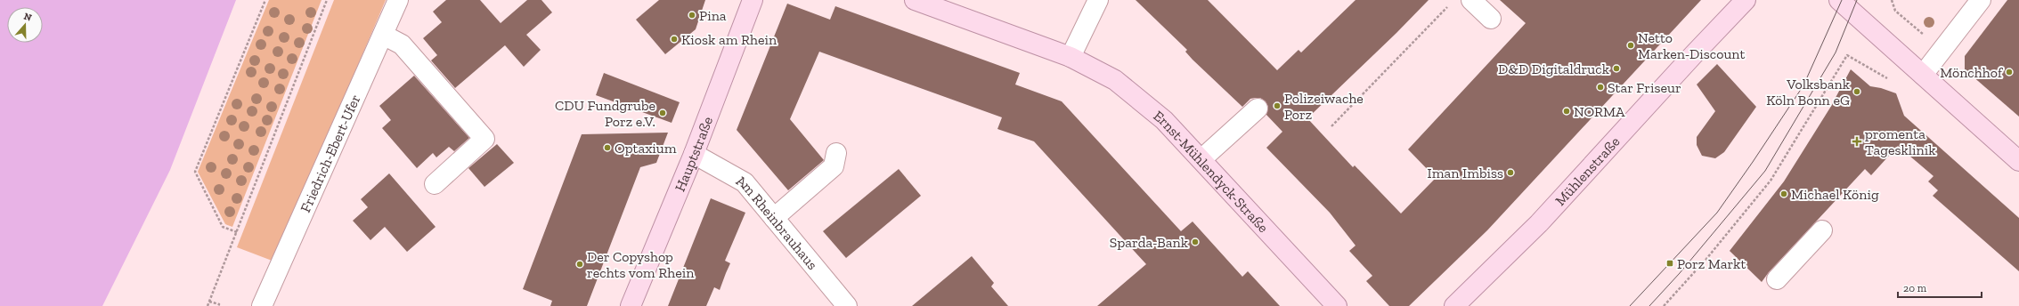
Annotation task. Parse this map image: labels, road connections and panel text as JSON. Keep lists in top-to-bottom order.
{
  "streets": {
    "main road": ["Hauptstraße", "Mühlenstraße", "Ernst-Mühlendyck-Straße"],
    "street": ["Friedrich-Ebert-Ufer", "Am Rheinbrauhaus"]
  },
  "crossings": [
    ["Hauptstraße", "Am Rheinbrauhaus"]
  ],
  "places": {
    "other": [
      "Pina",
      "Kiosk am Rhein",
      "Netto Marken-Discount",
      "D&D Digitaldruck",
      "Mönchhof",
      "Star Friseur",
      "Volksbank Köln Bonn eG",
      "Polizeiwache Porz",
      "NORMA",
      "CDU Fundgrube Porz e.V.",
      "Optaxium",
      "Iman Imbiss",
      "Michael König",
      "Sparda-Bank",
      "Der Copyshop rechts vom Rhein"
    ],
    "health": ["promenta Tagesklinik"],
    "transit": ["Porz Markt"]
  },
  "scale_bar": "20 m",
  "north": "top"
}
